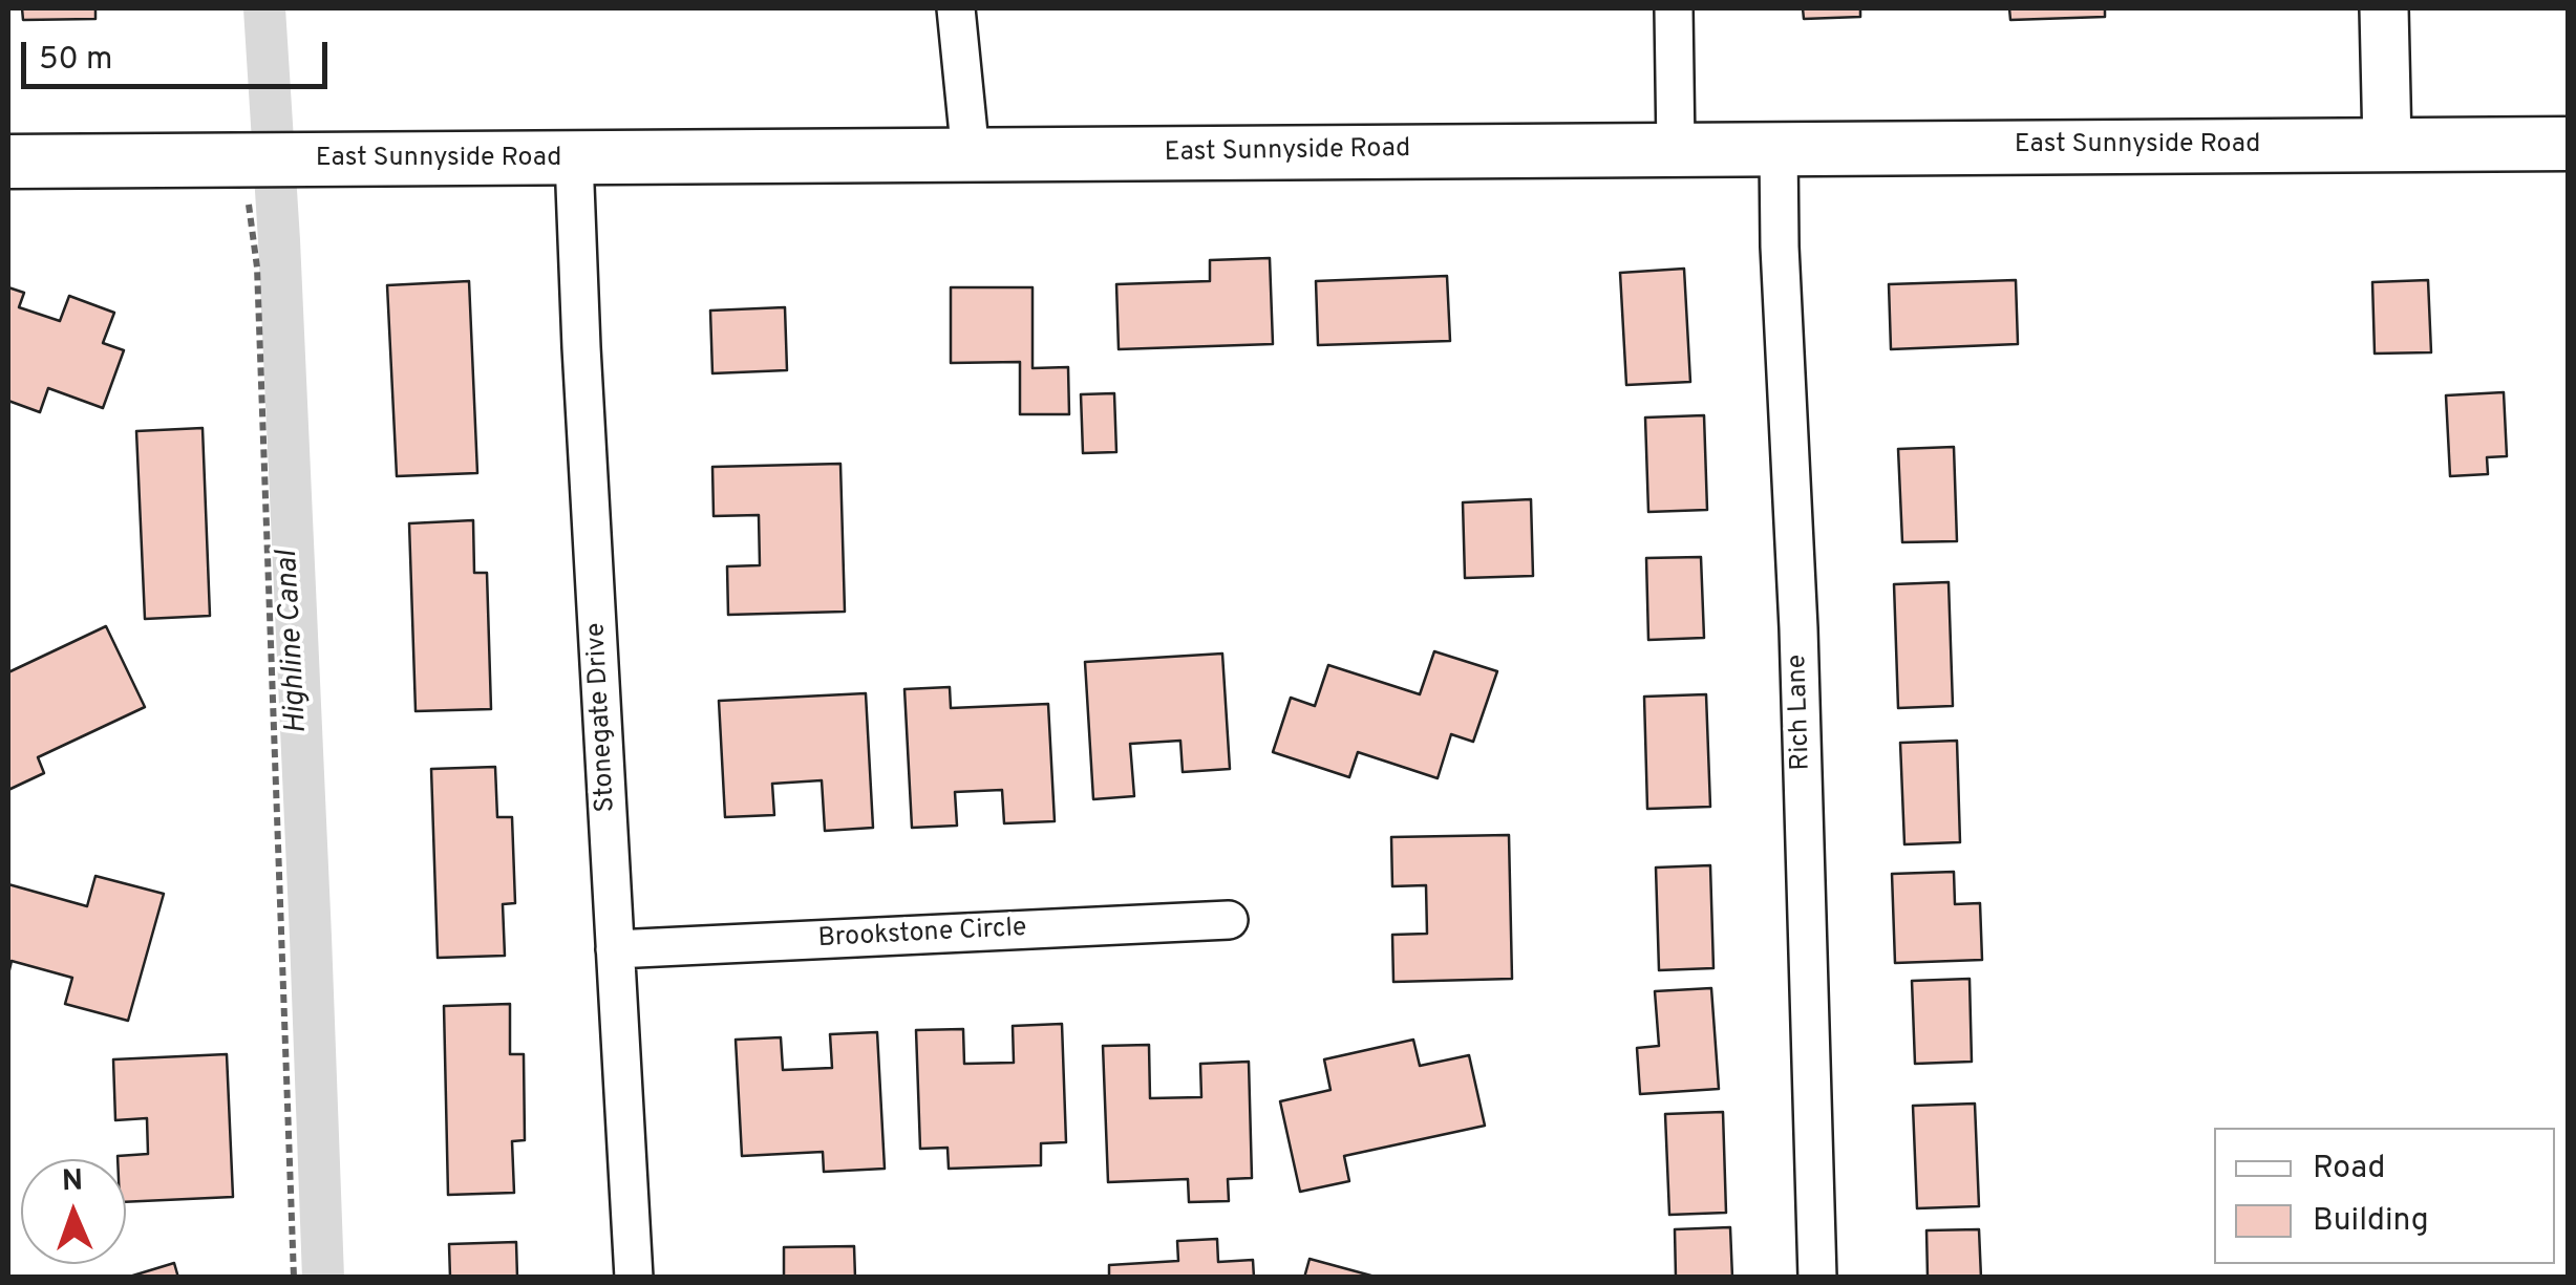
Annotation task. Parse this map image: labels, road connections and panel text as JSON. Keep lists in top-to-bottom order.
{
  "streets": {
    "main road": ["East Sunnyside Road"],
    "street": ["Rich Lane", "Stonegate Drive", "Brookstone Circle"]
  },
  "crossings": [
    ["East Sunnyside Road", "Rich Lane"],
    ["East Sunnyside Road", "Stonegate Drive"],
    ["Stonegate Drive", "Brookstone Circle"]
  ],
  "water": ["Highline Canal"],
  "legend": ["Road", "Building"],
  "scale_bar": "50 m",
  "north": "top"
}
